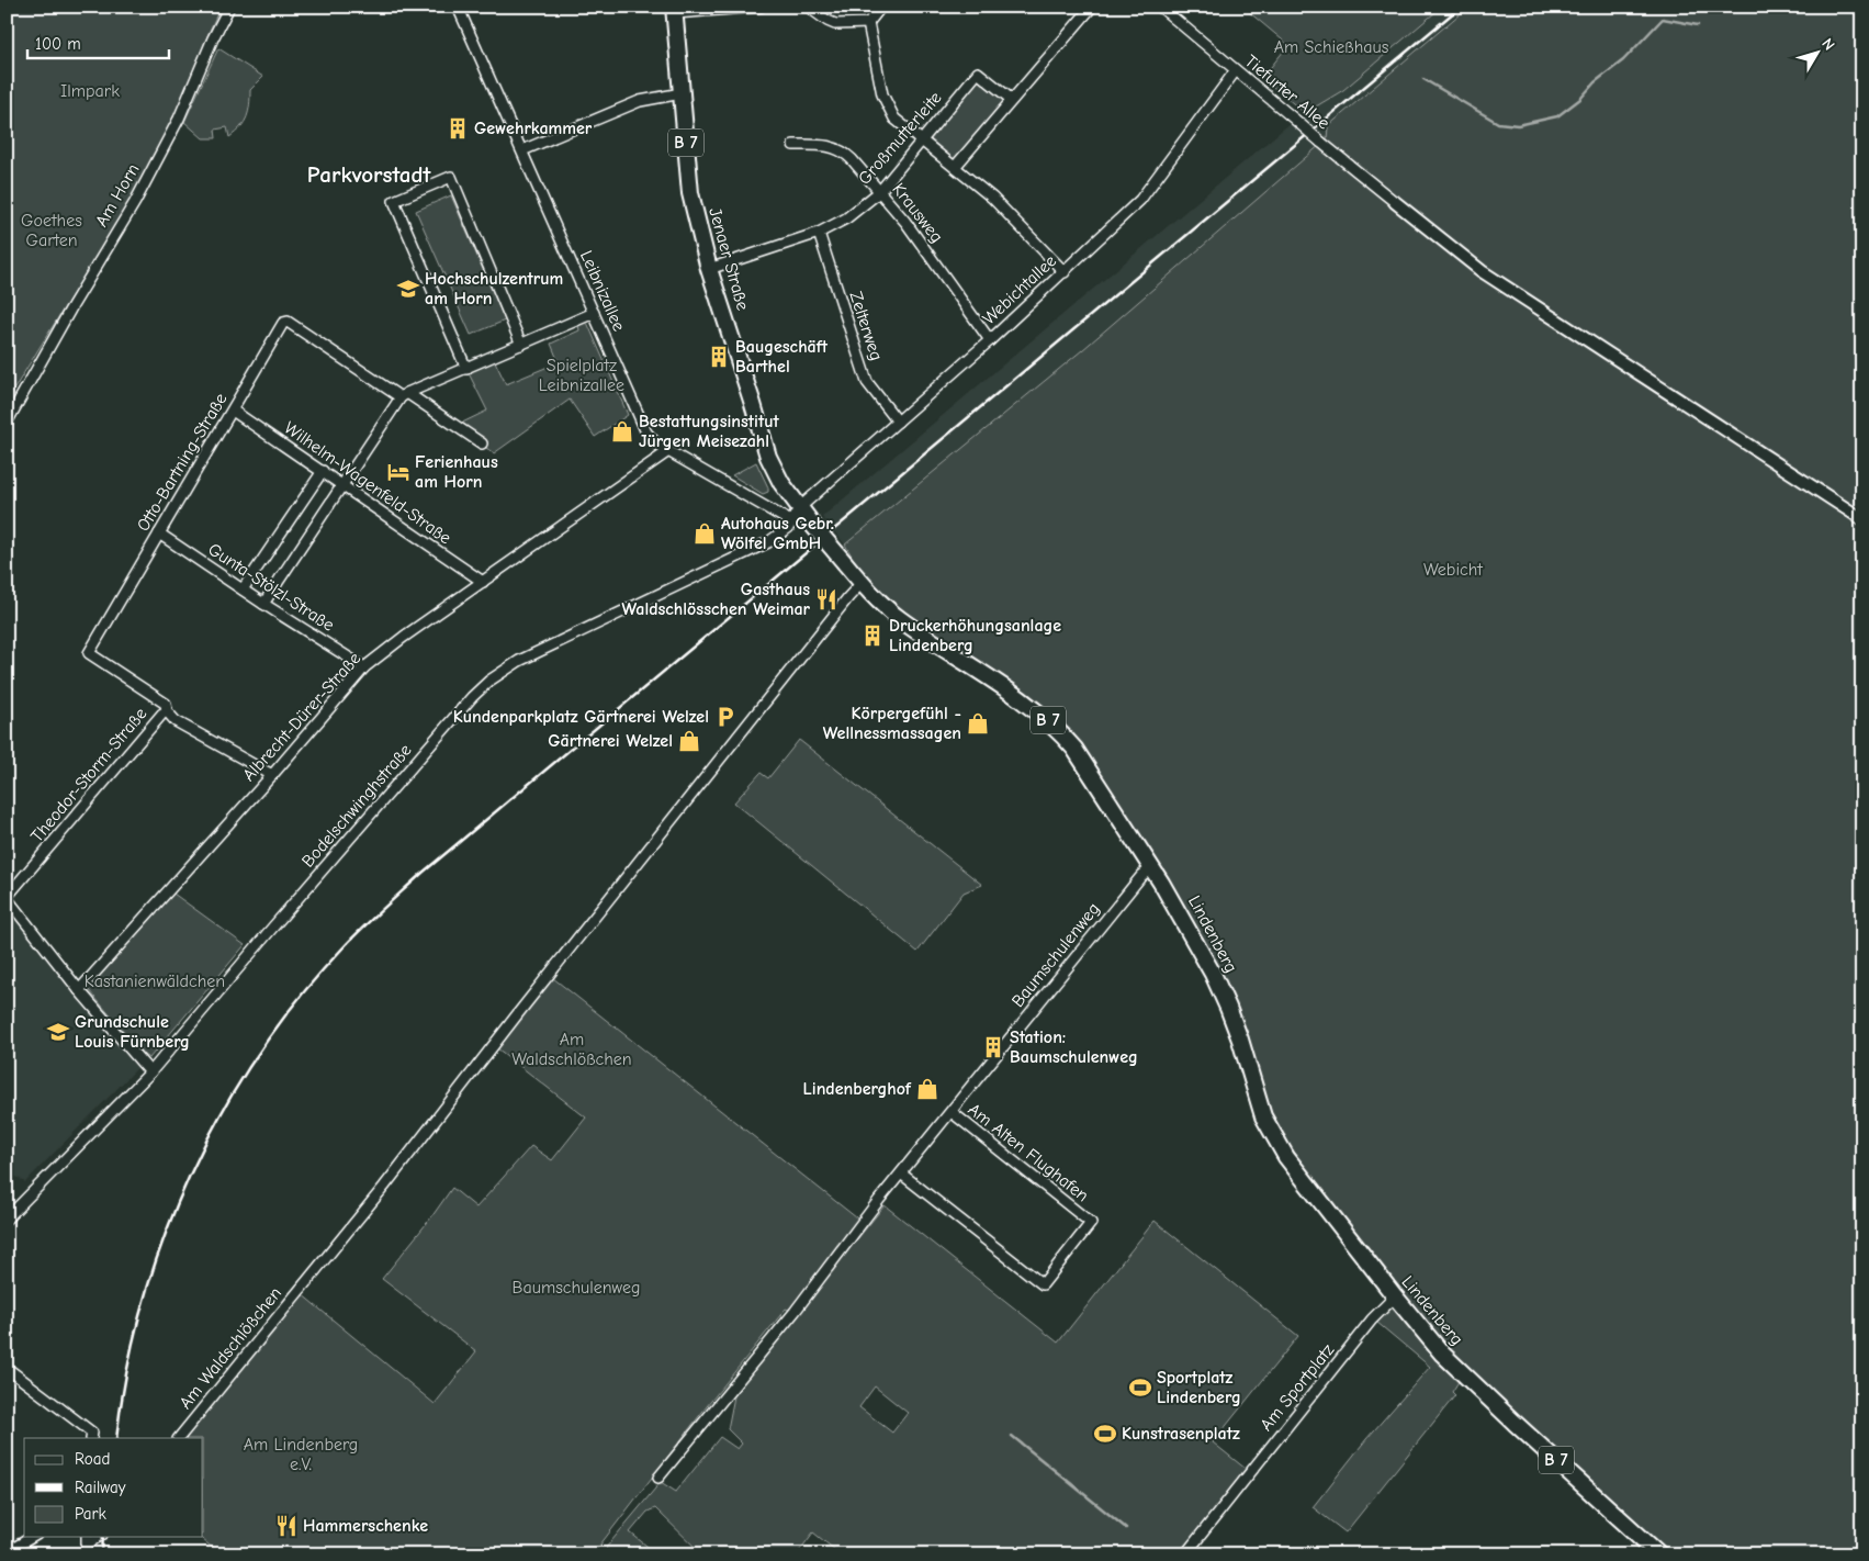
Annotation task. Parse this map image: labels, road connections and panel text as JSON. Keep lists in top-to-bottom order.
{
  "streets": {
    "main road": ["B 7", "Jenaer Straße", "Lindenberg"],
    "street": [
      "Tiefurter Allee",
      "Großmutterleite",
      "Am Horn",
      "Krausweg",
      "Webichtallee",
      "Leibnizallee",
      "Zelterweg",
      "Otto-Bartning-Straße",
      "Wilhelm-Wagenfeld-Straße",
      "Gunta-Stölzl-Straße",
      "Albrecht-Dürer-Straße",
      "Theodor-Storm-Straße",
      "Bodelschwinghstraße",
      "Baumschulenweg",
      "Am Alten Flughafen",
      "Am Waldschlößchen",
      "Am Sportplatz"
    ]
  },
  "crossings": [
    ["Tiefurter Allee", "Webichtallee"],
    ["Großmutterleite", "Krausweg"],
    ["Großmutterleite", "Jenaer Straße"],
    ["Großmutterleite", "Zelterweg"],
    ["Krausweg", "Webichtallee"],
    ["Jenaer Straße", "Webichtallee"],
    ["Jenaer Straße", "Leibnizallee"],
    ["Jenaer Straße", "Bodelschwinghstraße"],
    ["Jenaer Straße", "Lindenberg"],
    ["Jenaer Straße", "Am Waldschlößchen"],
    ["Webichtallee", "Leibnizallee"],
    ["Webichtallee", "Zelterweg"],
    ["Webichtallee", "Bodelschwinghstraße"],
    ["Leibnizallee", "Albrecht-Dürer-Straße"],
    ["Leibnizallee", "Bodelschwinghstraße"],
    ["Otto-Bartning-Straße", "Wilhelm-Wagenfeld-Straße"],
    ["Otto-Bartning-Straße", "Gunta-Stölzl-Straße"],
    ["Otto-Bartning-Straße", "Theodor-Storm-Straße"],
    ["Wilhelm-Wagenfeld-Straße", "Albrecht-Dürer-Straße"],
    ["Gunta-Stölzl-Straße", "Albrecht-Dürer-Straße"],
    ["Albrecht-Dürer-Straße", "Theodor-Storm-Straße"],
    ["Lindenberg", "Baumschulenweg"],
    ["Lindenberg", "Am Waldschlößchen"],
    ["Lindenberg", "Am Sportplatz"],
    ["Baumschulenweg", "Am Alten Flughafen"]
  ],
  "districts": ["Parkvorstadt"],
  "parks": [
    "Am Schießhaus",
    "Ilmpark",
    "Goethes Garten",
    "Spielplatz Leibnizallee",
    "Webicht",
    "Kastanienwäldchen",
    "Am Waldschlößchen",
    "Baumschulenweg",
    "Am Lindenberg e.V."
  ],
  "places": {
    "building": [
      "Gewehrkammer",
      "Baugeschäft Barthel",
      "Druckerhöhungsanlage Lindenberg",
      "Station: Baumschulenweg"
    ],
    "school or university": ["Hochschulzentrum am Horn", "Grundschule Louis Fürnberg"],
    "shop": [
      "Bestattungsinstitut Jürgen Meisezahl",
      "Autohaus Gebr. Wölfel GmbH",
      "Körpergefühl - Wellnessmassagen",
      "Gärtnerei Welzel",
      "Lindenberghof"
    ],
    "hotel": ["Ferienhaus am Horn"],
    "restaurant": ["Gasthaus Waldschlösschen Weimar", "Hammerschenke"],
    "parking": ["Kundenparkplatz Gärtnerei Welzel"],
    "sports": ["Sportplatz Lindenberg", "Kunstrasenplatz"]
  },
  "legend": ["Road", "Railway", "Park"],
  "scale_bar": "100 m",
  "north": "top right"
}
